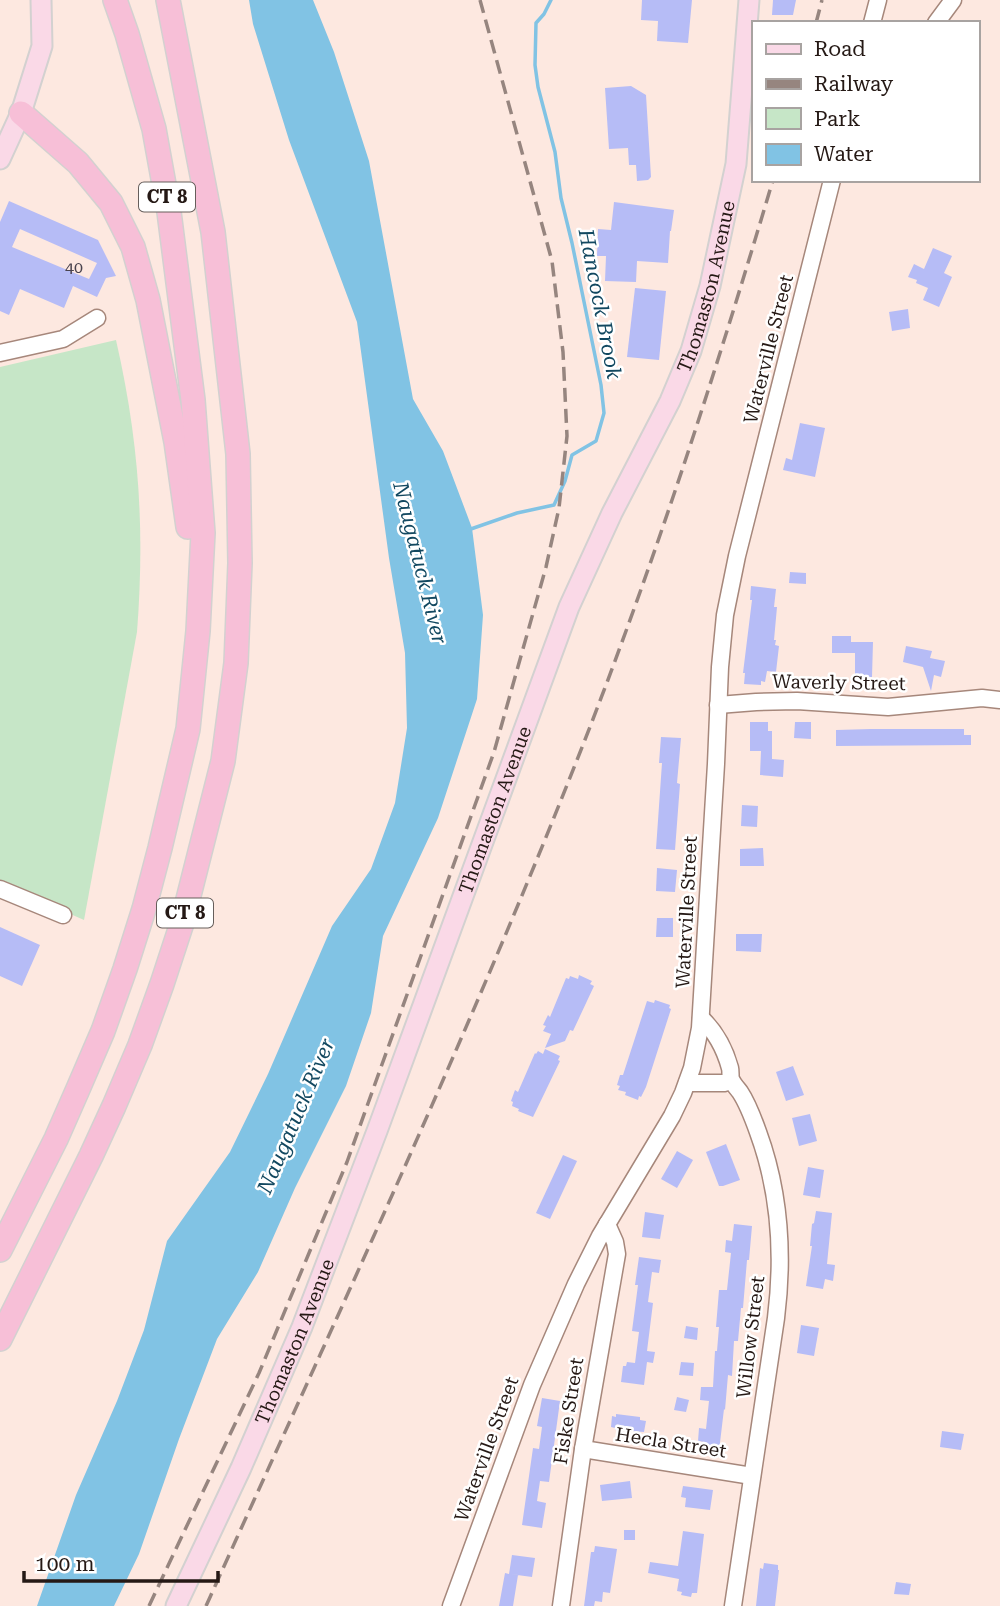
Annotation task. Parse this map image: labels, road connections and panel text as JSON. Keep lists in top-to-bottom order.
{
  "streets": {
    "highway": ["CT 8"],
    "main road": ["Thomaston Avenue"],
    "street": [
      "Waterville Street",
      "Waverly Street",
      "Willow Street",
      "Fiske Street",
      "Hecla Street"
    ]
  },
  "crossings": [
    ["Waterville Street", "Waverly Street"],
    ["Waterville Street", "Willow Street"],
    ["Waterville Street", "Fiske Street"],
    ["Willow Street", "Hecla Street"],
    ["Fiske Street", "Hecla Street"]
  ],
  "water": ["Hancock Brook", "Naugatuck River"],
  "house_numbers": ["40"],
  "legend": [
    "Road",
    "Railway",
    "Park",
    "Water"
  ],
  "scale_bar": "100 m"
}
